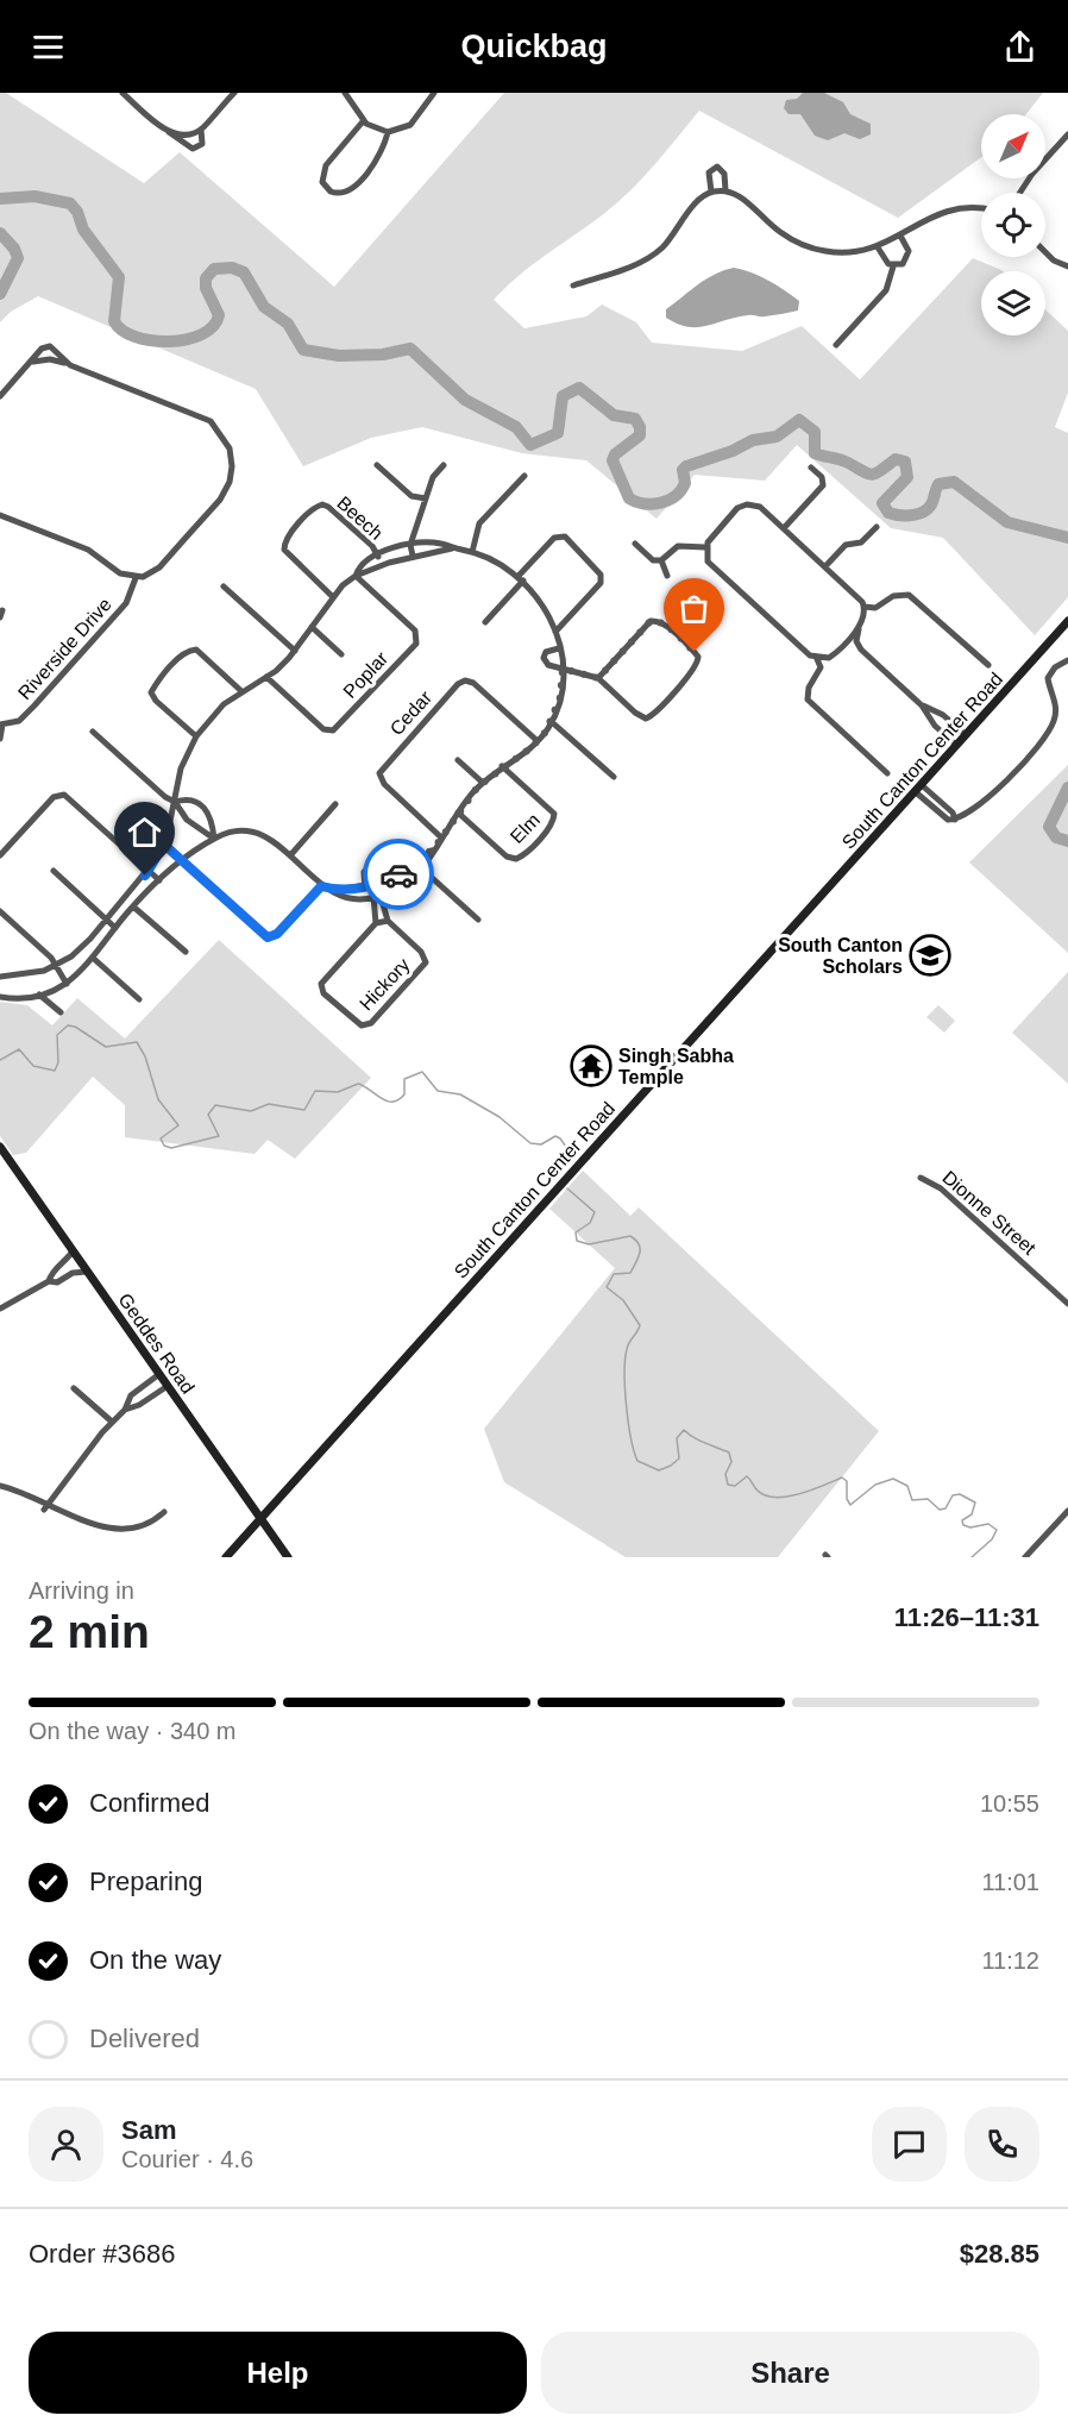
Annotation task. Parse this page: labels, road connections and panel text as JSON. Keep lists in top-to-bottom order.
{
  "streets": {
    "main road": ["South Canton Center Road", "Geddes Road"],
    "street": [
      "Beech",
      "Riverside Drive",
      "Poplar",
      "Cedar",
      "Elm",
      "Hickory",
      "Dionne Street"
    ]
  },
  "crossings": [
    ["South Canton Center Road", "Geddes Road"]
  ],
  "places": {
    "school or university": ["South Canton Scholars"],
    "temple": ["Singh Sabha Temple"]
  },
  "north": "top right",
  "page": {
    "header": "Quickbag",
    "heading": ["2 min", "Arriving in", "11:26–11:31"],
    "panel": [
      "Sam",
      "Courier · 4.6",
      "Order #3686",
      "$28.85"
    ],
    "bar": "On the way · 340 m",
    "list": [
      ["Confirmed", "10:55"],
      ["Preparing", "11:01"],
      ["On the way", "11:12"],
      "Delivered"
    ],
    "buttons": ["Help", "Share"]
  }
}
